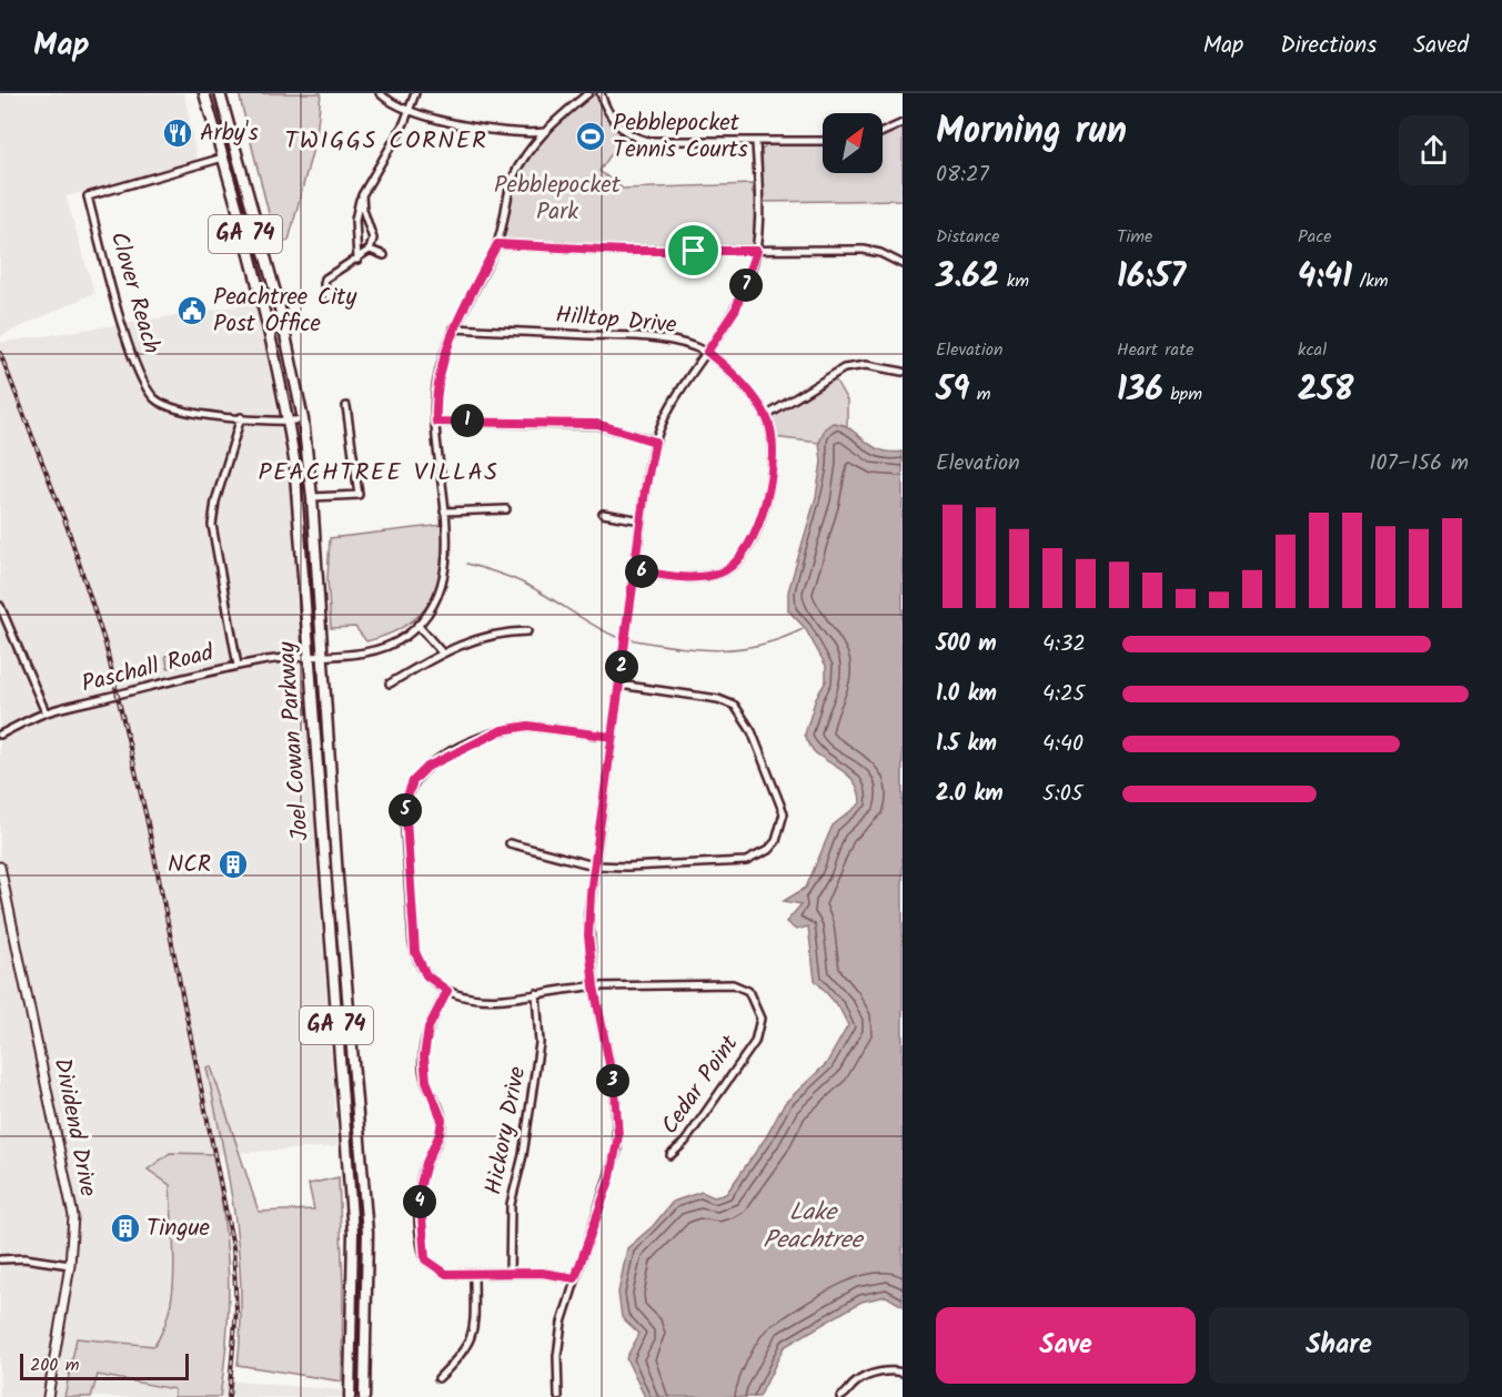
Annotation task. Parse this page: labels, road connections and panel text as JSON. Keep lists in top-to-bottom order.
{
  "streets": {
    "main road": ["GA 74", "Joel Cowan Parkway"],
    "street": [
      "Clover Reach",
      "Hilltop Drive",
      "Paschall Road",
      "Cedar Point",
      "Dividend Drive",
      "Hickory Drive"
    ]
  },
  "crossings": [
    ["Clover Reach", "Joel Cowan Parkway"],
    ["Hilltop Drive", "Paschall Road"],
    ["Paschall Road", "Joel Cowan Parkway"]
  ],
  "districts": ["TWIGGS CORNER", "PEACHTREE VILLAS"],
  "water": ["Lake Peachtree"],
  "parks": ["Pebblepocket Park"],
  "places": {
    "restaurant": ["Arby's"],
    "sports": ["Pebblepocket Tennis Courts"],
    "public building": ["Peachtree City Post Office"],
    "building": ["NCR", "Tingue"]
  },
  "scale_bar": "200 m",
  "north": "top right",
  "page": {
    "header": "Map",
    "nav": ["Map", "Directions", "Saved"],
    "heading": ["Morning run", "08:27"],
    "stats": [
      ["Distance", "3.62 km"],
      ["Time", "16:57"],
      ["Pace", "4:41 /km"],
      ["Elevation", "59 m"],
      ["Heart rate", "136 bpm"],
      ["kcal", "258"]
    ],
    "pins": [
      "7",
      "1",
      "6",
      "2",
      "5",
      "3",
      "4"
    ],
    "chart": ["Elevation", "107–156 m"],
    "list": [
      {
        "name": "500 m",
        "note": "4:32"
      },
      {
        "name": "1.0 km",
        "note": "4:25"
      },
      {
        "name": "1.5 km",
        "note": "4:40"
      },
      {
        "name": "2.0 km",
        "note": "5:05"
      }
    ],
    "buttons": ["Save", "Share"],
    "scale": "200 m"
  }
}
